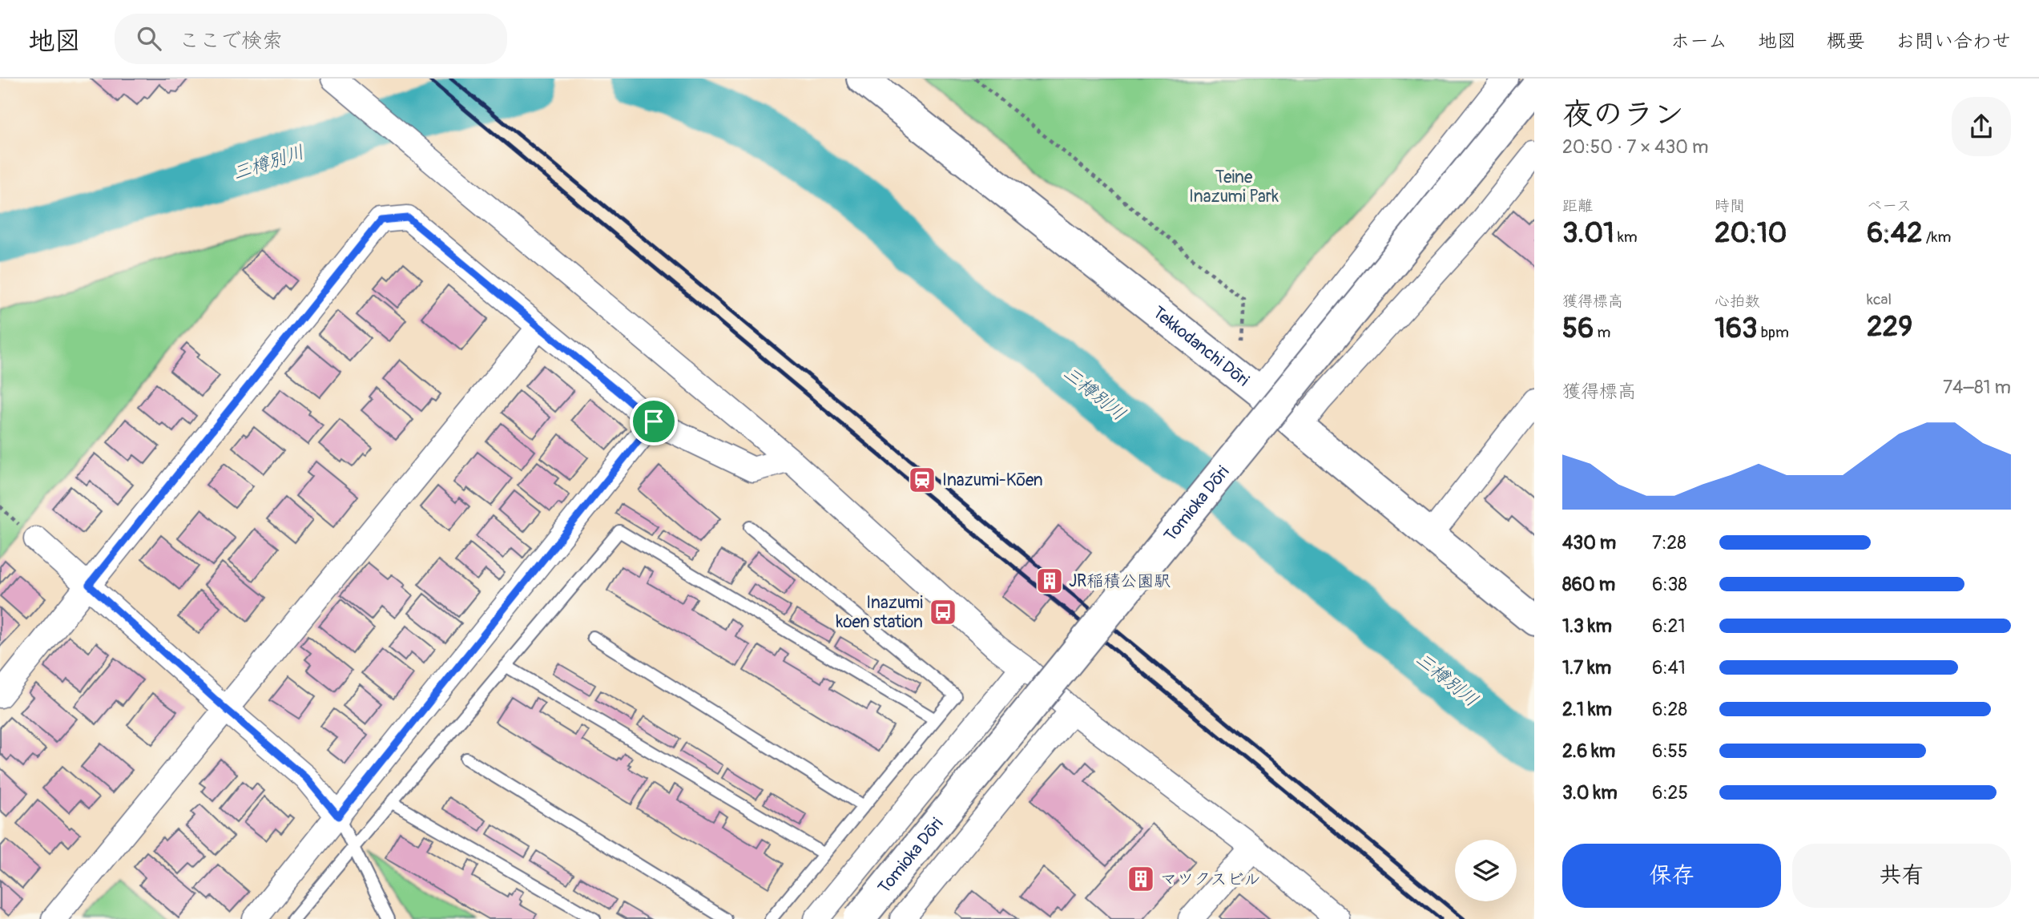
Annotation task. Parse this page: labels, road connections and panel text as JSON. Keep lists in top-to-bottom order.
{
  "streets": {
    "street": ["Tekkodanchi Dōri", "Tomioka Dōri"]
  },
  "water": ["三樽別川"],
  "parks": ["Teine Inazumi Park"],
  "places": {
    "station": ["Inazumi-Kōen"],
    "building": ["JR稲積公園駅", "マツクスビル"],
    "bus stop": ["Inazumi koen station"]
  },
  "page": {
    "header": "地図",
    "search": "ここで検索",
    "nav": [
      "ホーム",
      "地図",
      "概要",
      "お問い合わせ"
    ],
    "heading": ["夜のラン", "20:50 · 7 × 430 m"],
    "stats": [
      ["距離", "3.01 km"],
      ["時間", "20:10"],
      ["ペース", "6:42 /km"],
      ["獲得標高", "56 m"],
      ["心拍数", "163 bpm"],
      ["kcal", "229"]
    ],
    "chart": ["獲得標高", "74–81 m"],
    "list": [
      {
        "name": "430 m",
        "note": "7:28"
      },
      {
        "name": "860 m",
        "note": "6:38"
      },
      {
        "name": "1.3 km",
        "note": "6:21"
      },
      {
        "name": "1.7 km",
        "note": "6:41"
      },
      {
        "name": "2.1 km",
        "note": "6:28"
      },
      {
        "name": "2.6 km",
        "note": "6:55"
      },
      {
        "name": "3.0 km",
        "note": "6:25"
      }
    ],
    "buttons": ["保存", "共有"]
  }
}
